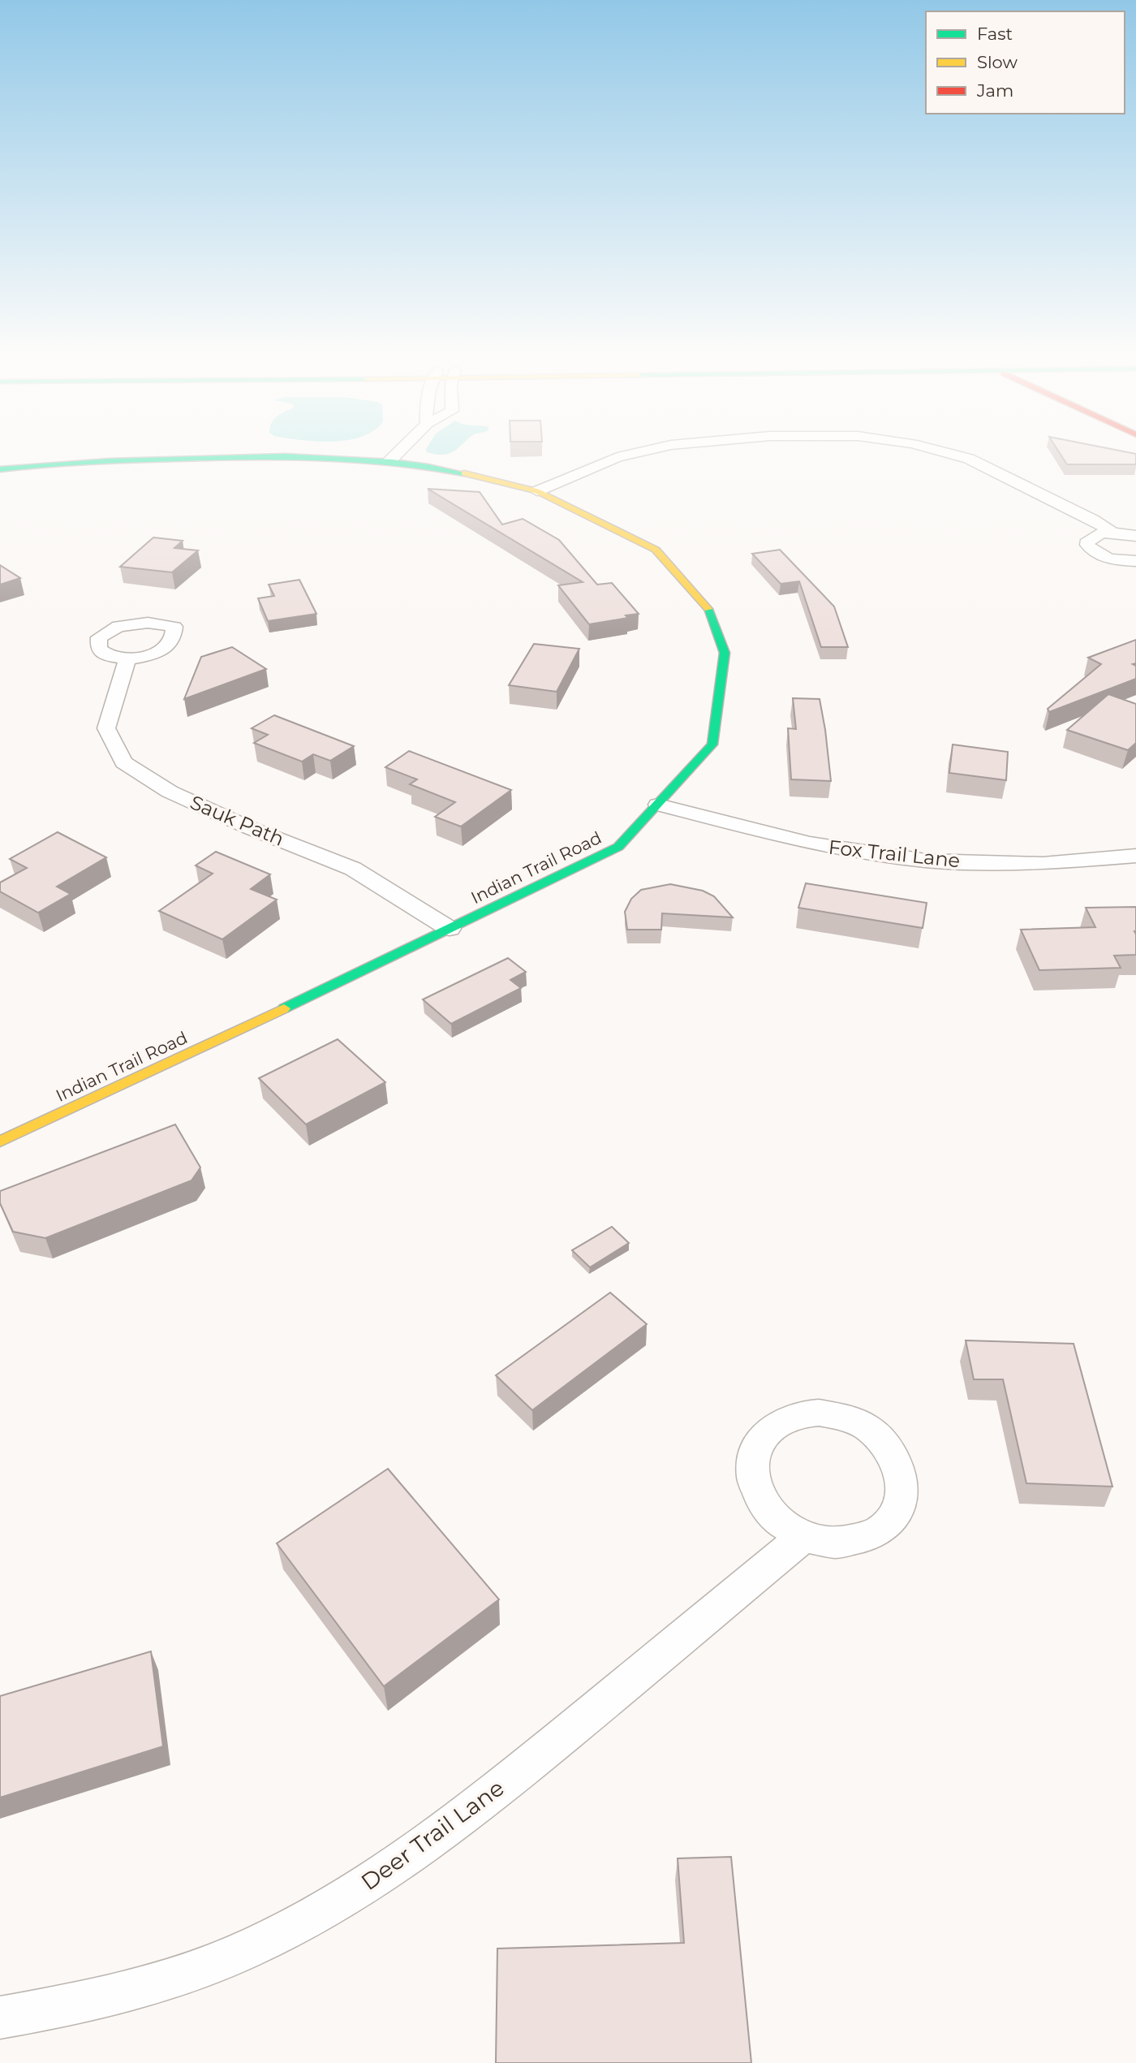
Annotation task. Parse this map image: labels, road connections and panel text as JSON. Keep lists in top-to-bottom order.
{
  "streets": {
    "main road": ["Indian Trail Road"],
    "street": ["Sauk Path", "Fox Trail Lane", "Deer Trail Lane"]
  },
  "crossings": [
    ["Sauk Path", "Indian Trail Road"],
    ["Fox Trail Lane", "Indian Trail Road"]
  ],
  "legend": ["Fast", "Slow", "Jam"]
}
